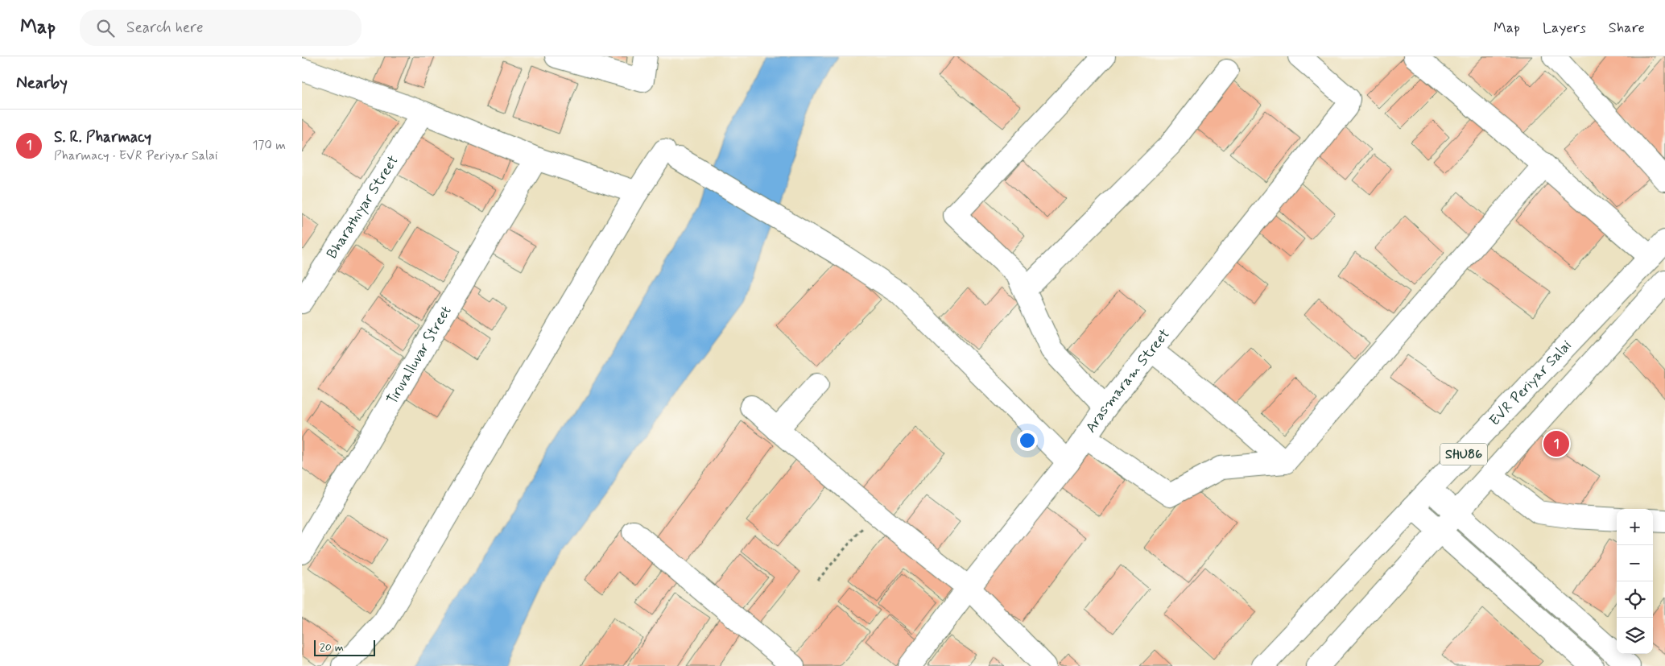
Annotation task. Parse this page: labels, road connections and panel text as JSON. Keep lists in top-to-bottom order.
{
  "streets": {
    "street": [
      "Bharathiyar Street",
      "Tiruvalluvar Street",
      "Arasmaram Street",
      "EVR Periyar Salai",
      "SHU86"
    ]
  },
  "scale_bar": "20 m",
  "page": {
    "header": "Map",
    "search": "Search here",
    "nav": ["Map", "Layers", "Share"],
    "heading": "Nearby",
    "list": [
      {
        "mark": "1",
        "name": "S. R. Pharmacy",
        "note": "Pharmacy · EVR Periyar Salai",
        "value": "170 m"
      }
    ],
    "pins": "1",
    "map_buttons": ["+", "−"],
    "scale": "20 m"
  }
}
